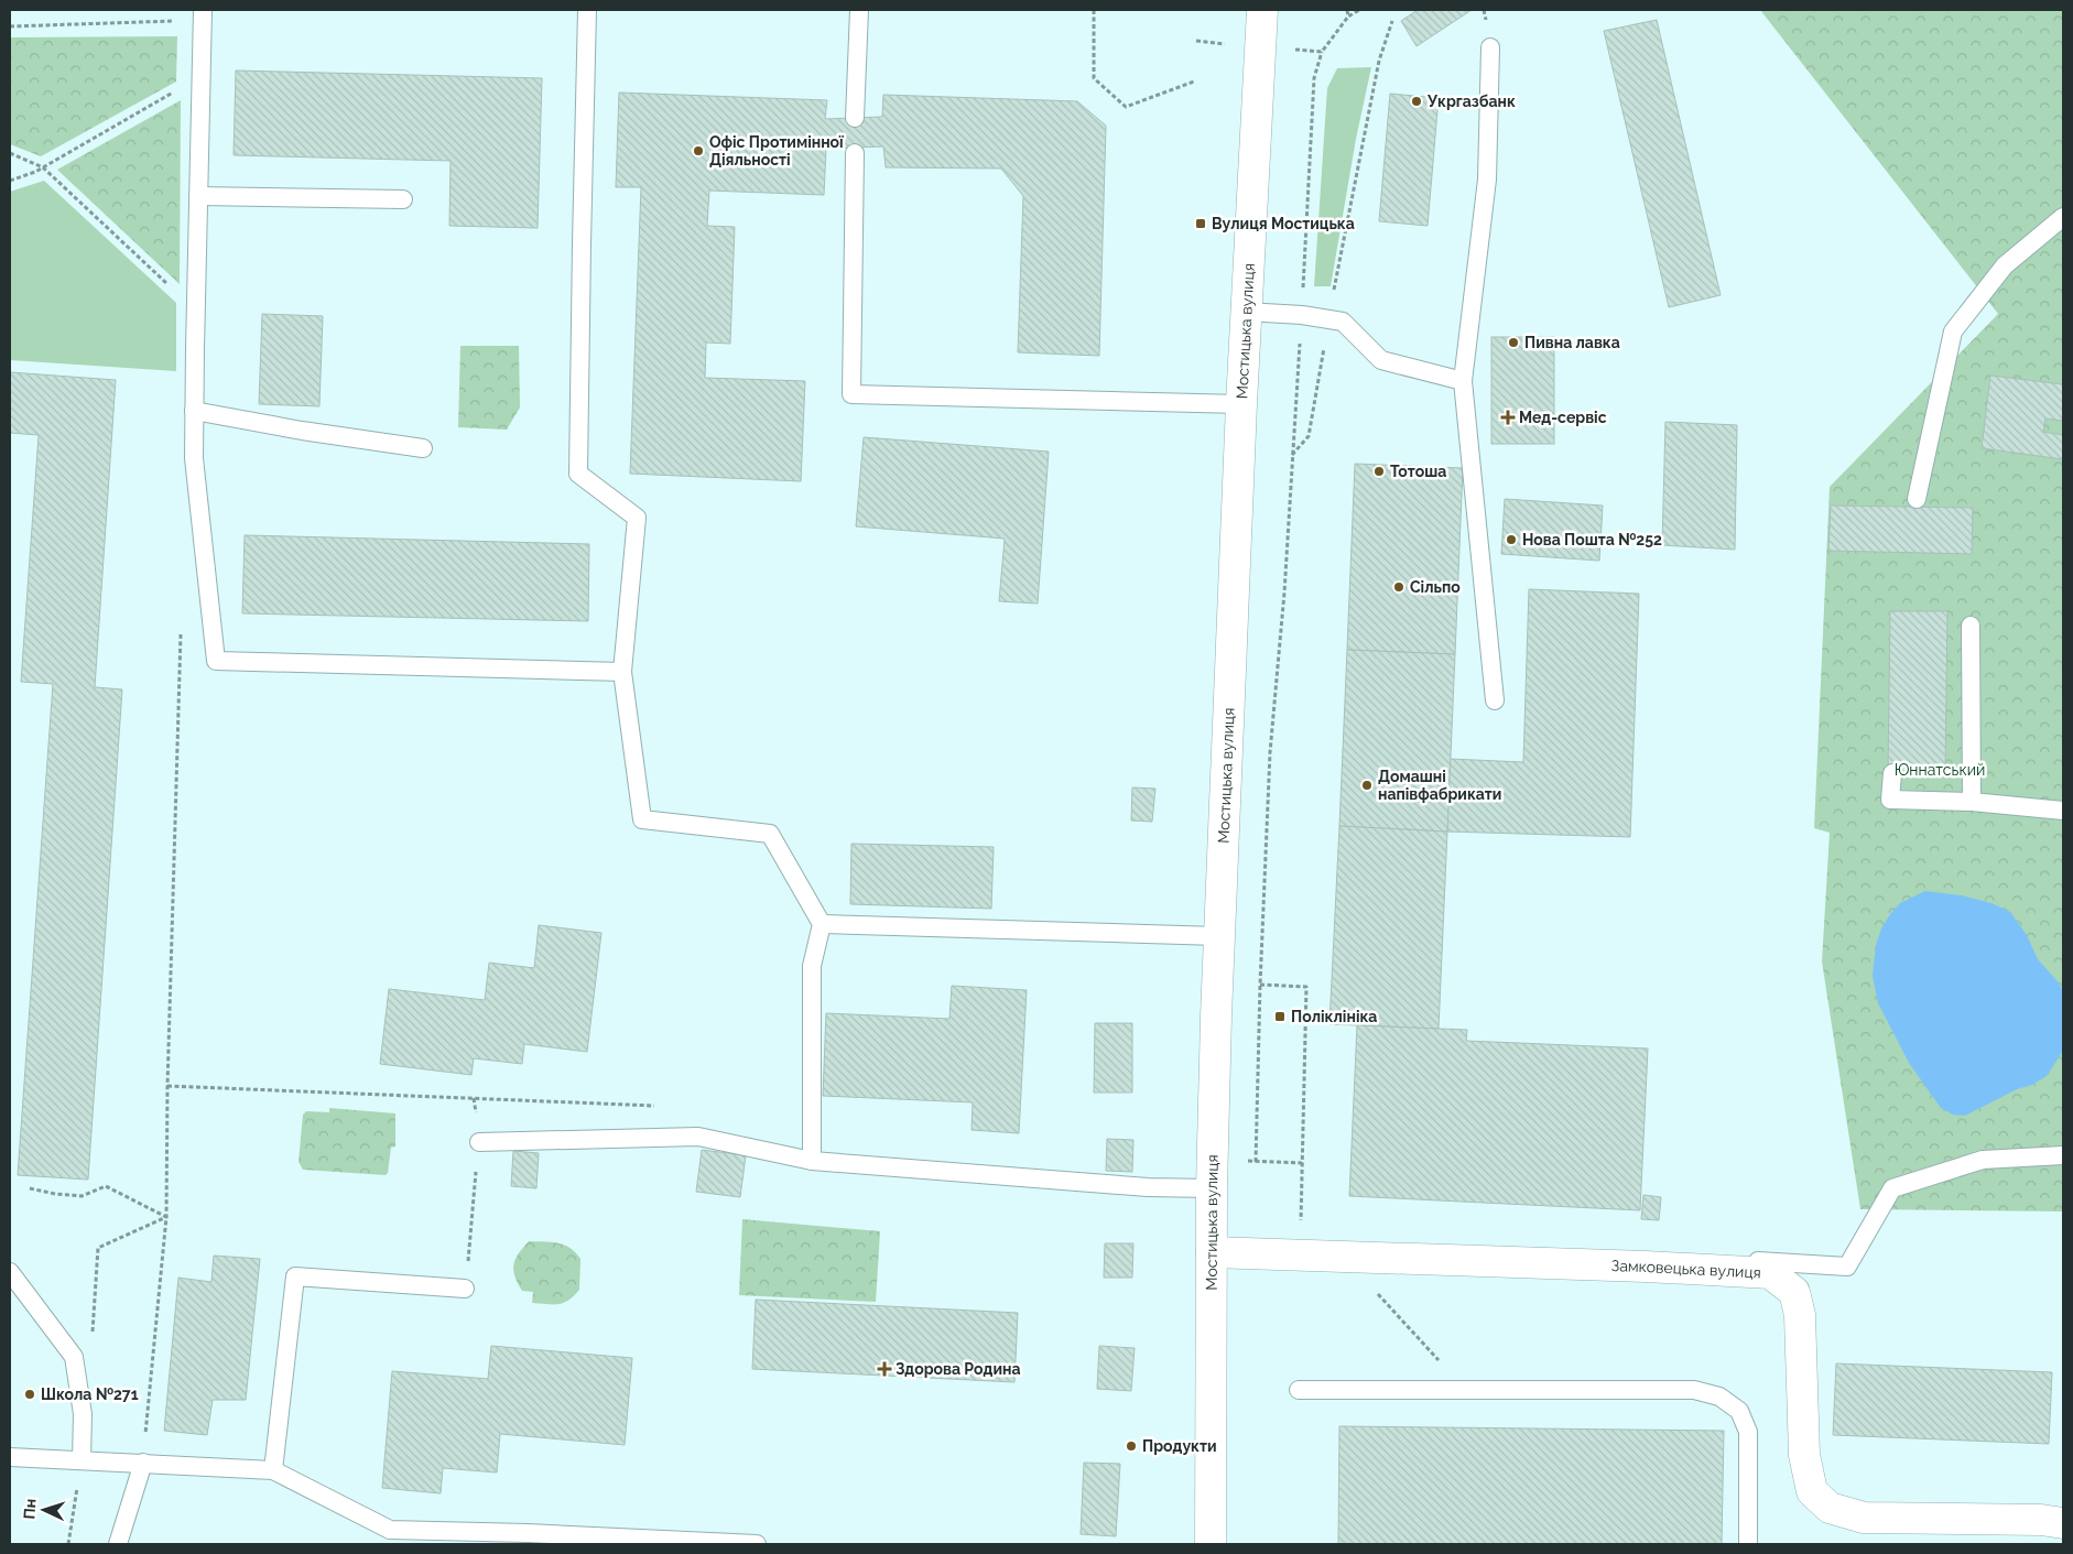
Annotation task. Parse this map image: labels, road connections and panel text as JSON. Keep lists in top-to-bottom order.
{
  "streets": {
    "street": ["Мостицька вулиця", "Замковецька вулиця"]
  },
  "crossings": [
    ["Мостицька вулиця", "Замковецька вулиця"]
  ],
  "parks": ["Юннатський"],
  "places": {
    "other": [
      "Укргазбанк",
      "Офіс Протимінної Діяльності",
      "Пивна лавка",
      "Тотоша",
      "Нова Пошта №252",
      "Сільпо",
      "Домашні напівфабрикати",
      "Школа №271",
      "Продукти"
    ],
    "transit": ["Вулиця Мостицька", "Поліклініка"],
    "health": ["Мед-сервіс", "Здорова Родина"]
  },
  "north": "left"
}
